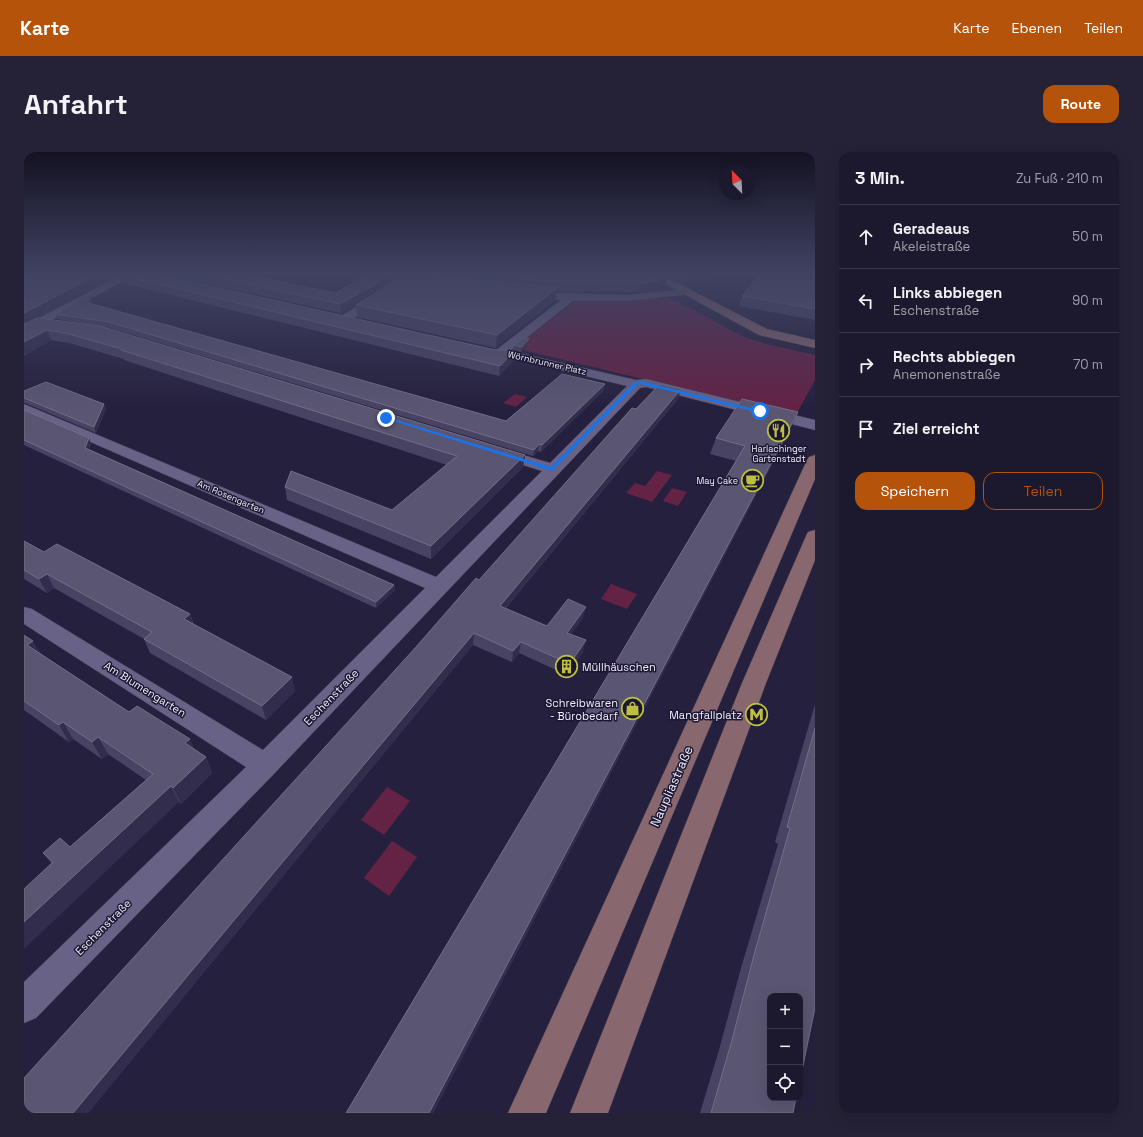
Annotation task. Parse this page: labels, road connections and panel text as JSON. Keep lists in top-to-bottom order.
{
  "streets": {
    "street": [
      "Wörnbrunner Platz",
      "Am Rosengarten",
      "Am Blumengarten",
      "Eschenstraße",
      "Naupliastraße"
    ]
  },
  "crossings": [
    ["Wörnbrunner Platz", "Eschenstraße"],
    ["Am Rosengarten", "Eschenstraße"],
    ["Am Blumengarten", "Eschenstraße"]
  ],
  "places": {
    "restaurant": ["Harlachinger Gartenstadt"],
    "cafe": ["May Cake"],
    "building": ["Müllhäuschen"],
    "shop": ["Schreibwaren - Bürobedarf"],
    "metro station": ["Mangfallplatz"]
  },
  "north": "top left",
  "page": {
    "header": "Karte",
    "nav": ["Karte", "Ebenen", "Teilen"],
    "buttons": [
      "Route",
      ["Speichern", "Teilen"]
    ],
    "title": "Anfahrt",
    "heading": ["3 Min.", "Zu Fuß · 210 m"],
    "list": [
      ["Geradeaus", "Akeleistraße", "50 m"],
      ["Links abbiegen", "Eschenstraße", "90 m"],
      ["Rechts abbiegen", "Anemonenstraße", "70 m"],
      "Ziel erreicht"
    ],
    "map_buttons": ["+", "−"]
  }
}
